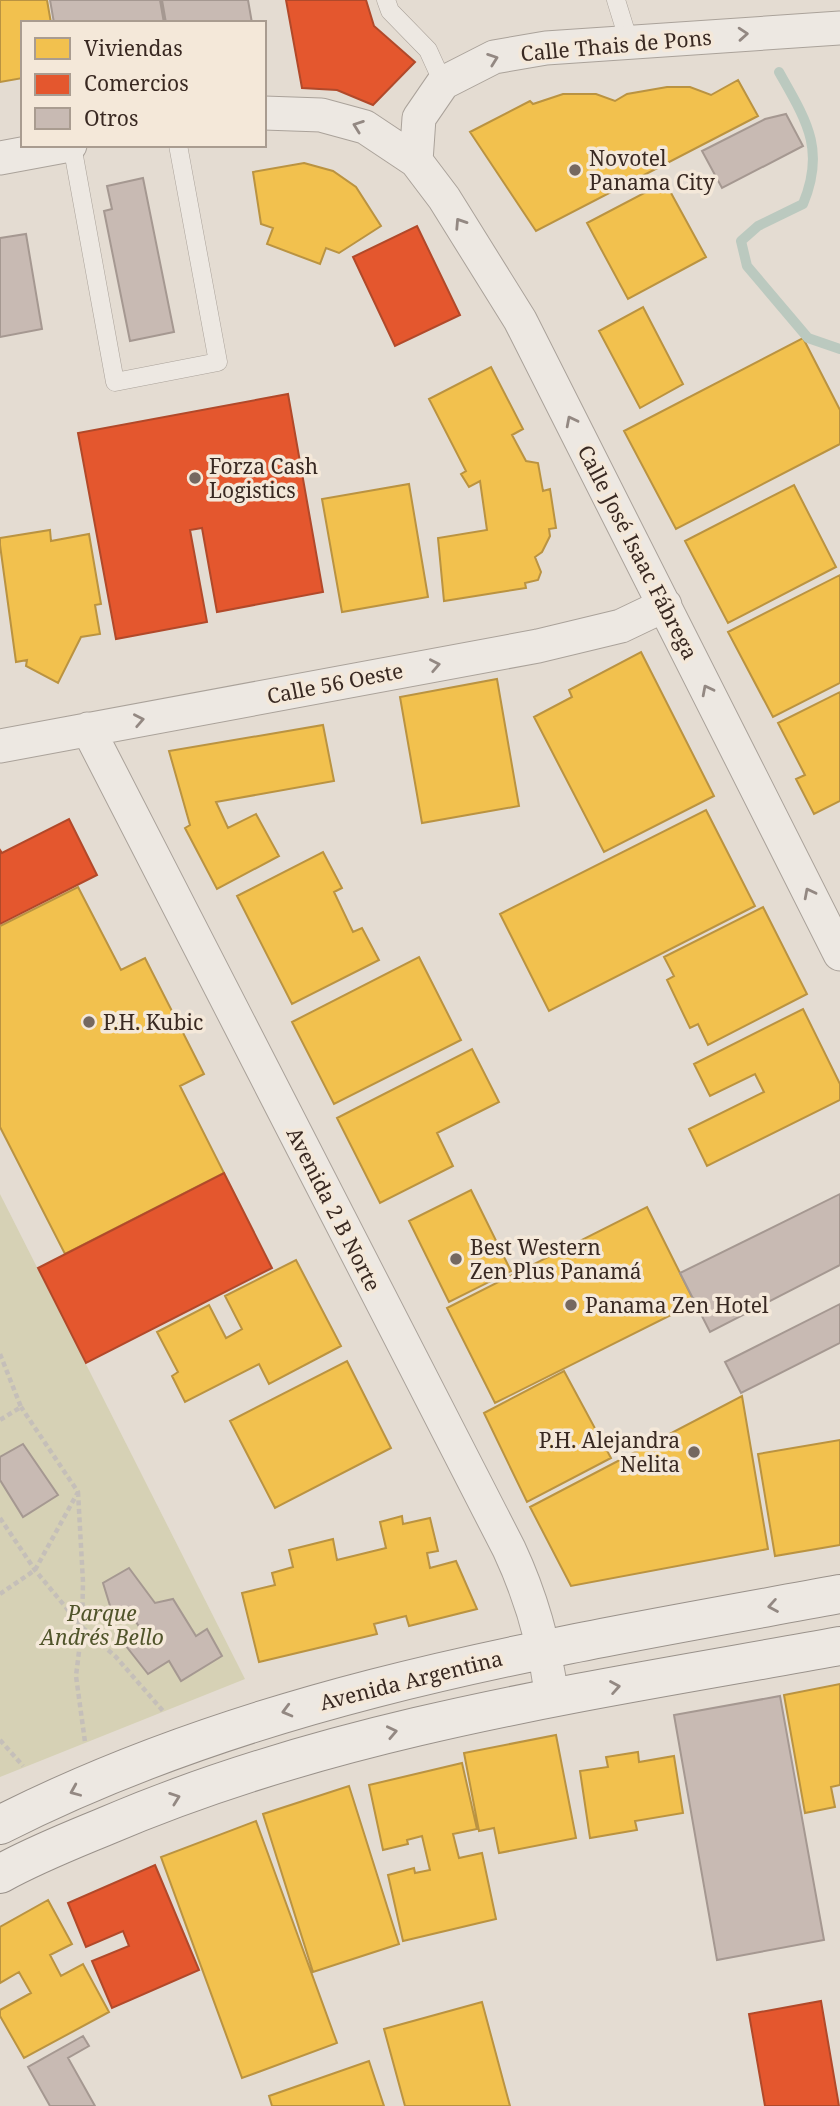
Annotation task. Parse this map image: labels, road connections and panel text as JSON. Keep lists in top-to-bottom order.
{
  "streets": {
    "street": [
      "Calle Thais de Pons",
      "Calle José Isaac Fábrega",
      "Calle 56 Oeste",
      "Avenida 2 B Norte",
      "Avenida Argentina"
    ]
  },
  "crossings": [
    ["Calle Thais de Pons", "Calle José Isaac Fábrega"],
    ["Calle José Isaac Fábrega", "Calle 56 Oeste"],
    ["Calle 56 Oeste", "Avenida 2 B Norte"],
    ["Avenida 2 B Norte", "Avenida Argentina"]
  ],
  "one_way": ["Calle Thais de Pons", "Calle José Isaac Fábrega", "Calle 56 Oeste"],
  "parks": ["Parque Andrés Bello"],
  "places": [
    "Novotel Panama City",
    "Forza Cash Logistics",
    "P.H. Kubic",
    "Best Western Zen Plus Panamá",
    "Panama Zen Hotel",
    "P.H. Alejandra Nelita"
  ],
  "legend": ["Viviendas", "Comercios", "Otros"]
}
